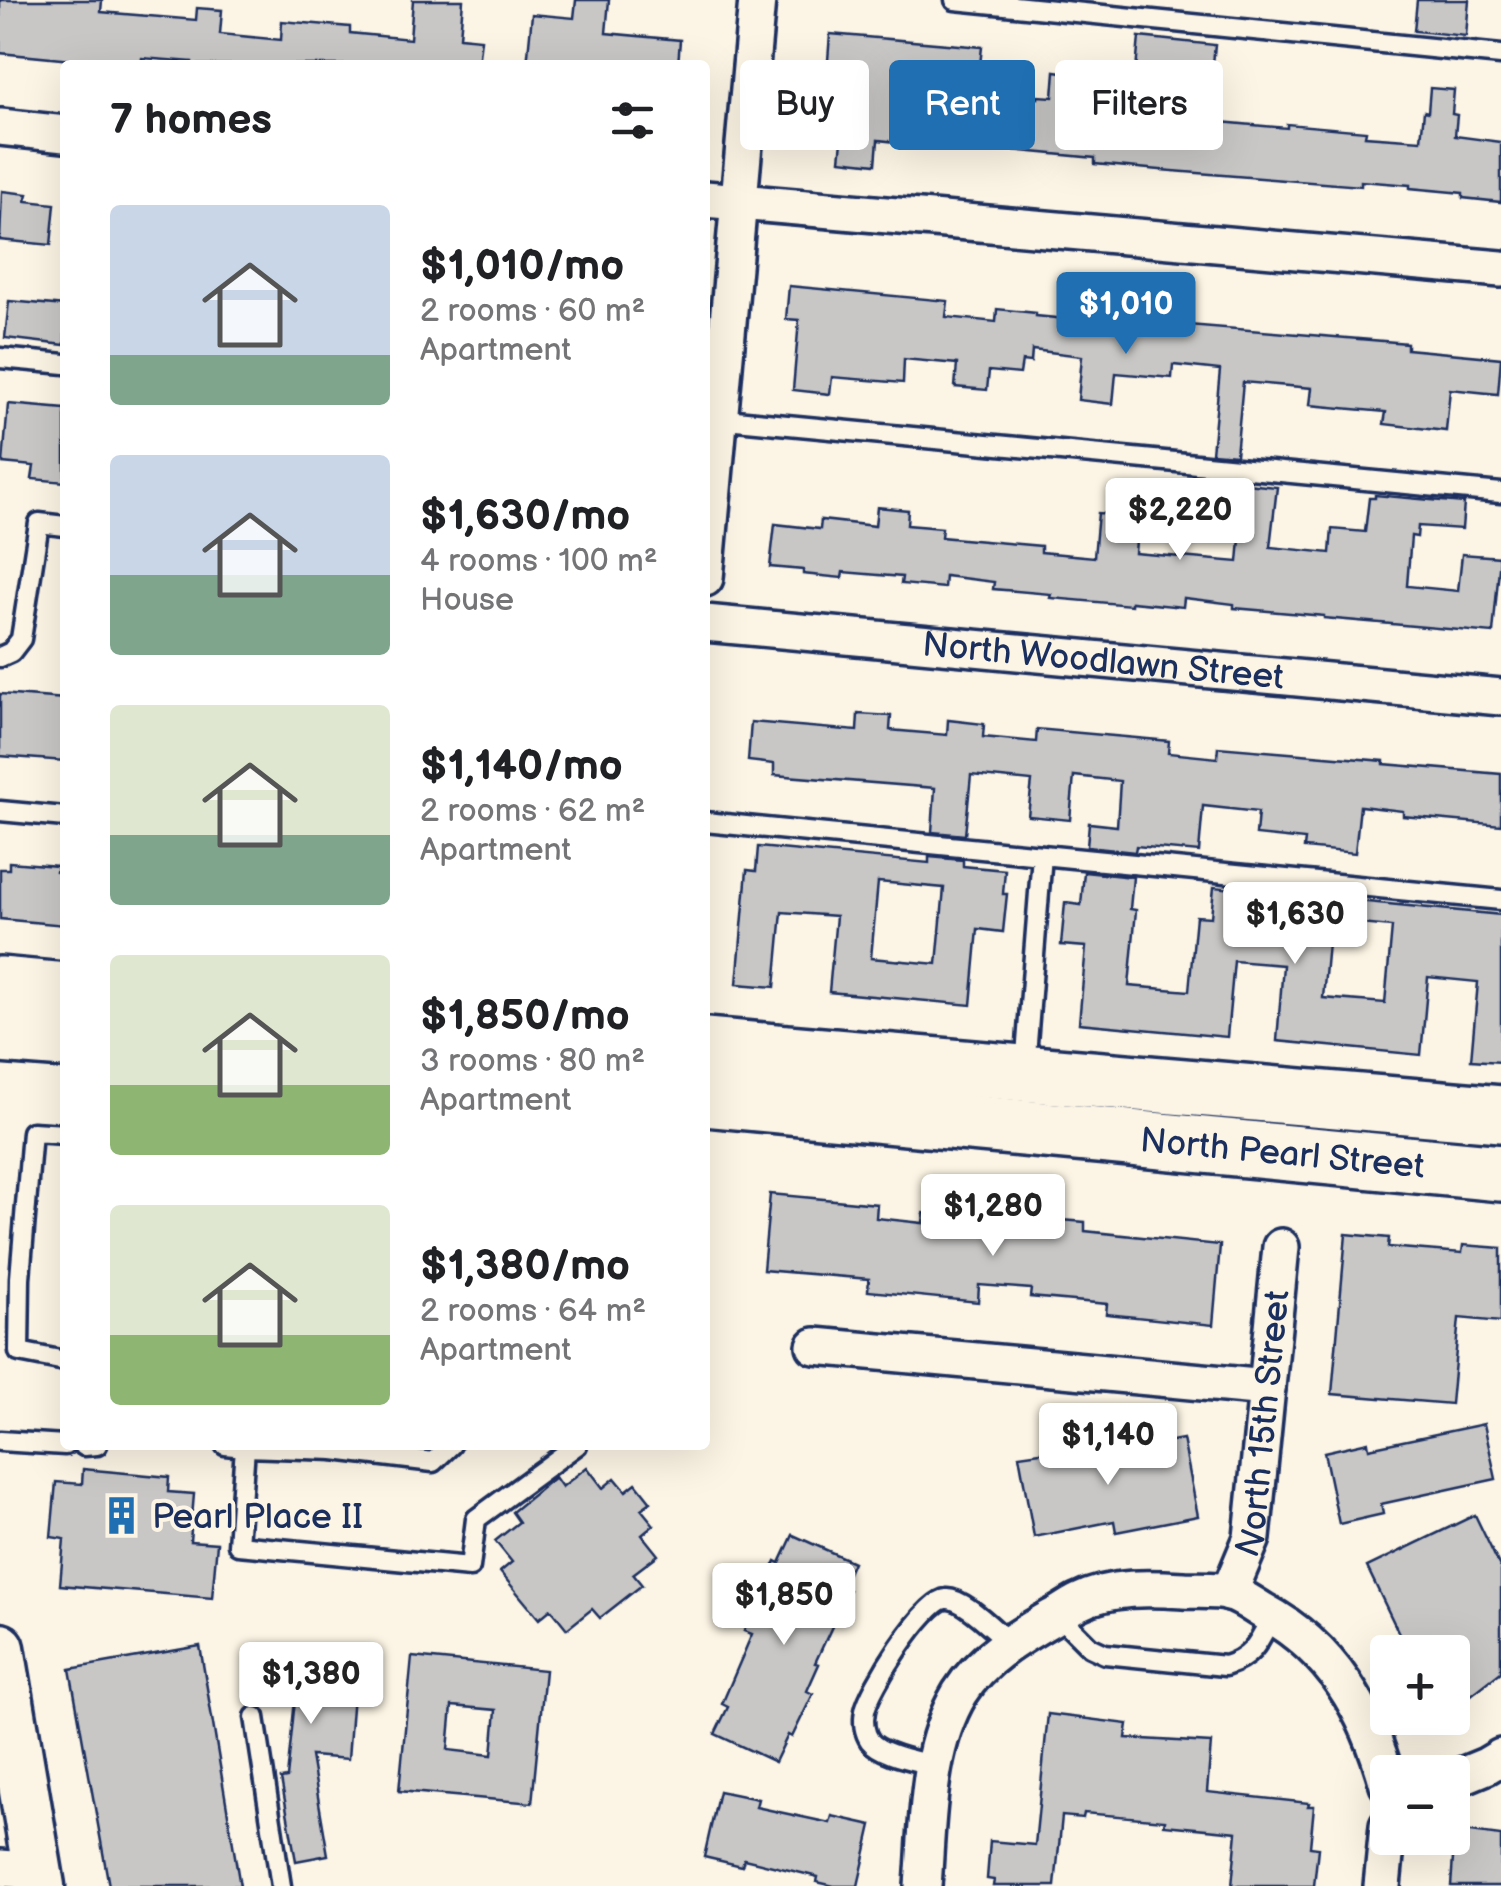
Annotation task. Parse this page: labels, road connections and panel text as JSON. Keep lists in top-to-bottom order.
{
  "streets": {
    "main road": ["North Pearl Street"],
    "street": ["North Woodlawn Street", "North 15th Street"]
  },
  "places": {
    "building": ["Pearl Place II"]
  },
  "page": {
    "chip": ["Buy", "Rent", "Filters"],
    "heading": "7 homes",
    "list": [
      {
        "name": "$1,010/mo",
        "note": "2 rooms · 60 m² · Apartment"
      },
      {
        "name": "$1,630/mo",
        "note": "4 rooms · 100 m² · House"
      },
      {
        "name": "$1,140/mo",
        "note": "2 rooms · 62 m² · Apartment"
      },
      {
        "name": "$1,850/mo",
        "note": "3 rooms · 80 m² · Apartment"
      },
      {
        "name": "$1,380/mo",
        "note": "2 rooms · 64 m² · Apartment"
      }
    ],
    "price": [
      "$1,010",
      "$2,220",
      "$1,630",
      "$1,280",
      "$1,140",
      "$1,850",
      "$1,380"
    ],
    "map_buttons": ["+", "−"]
  }
}
